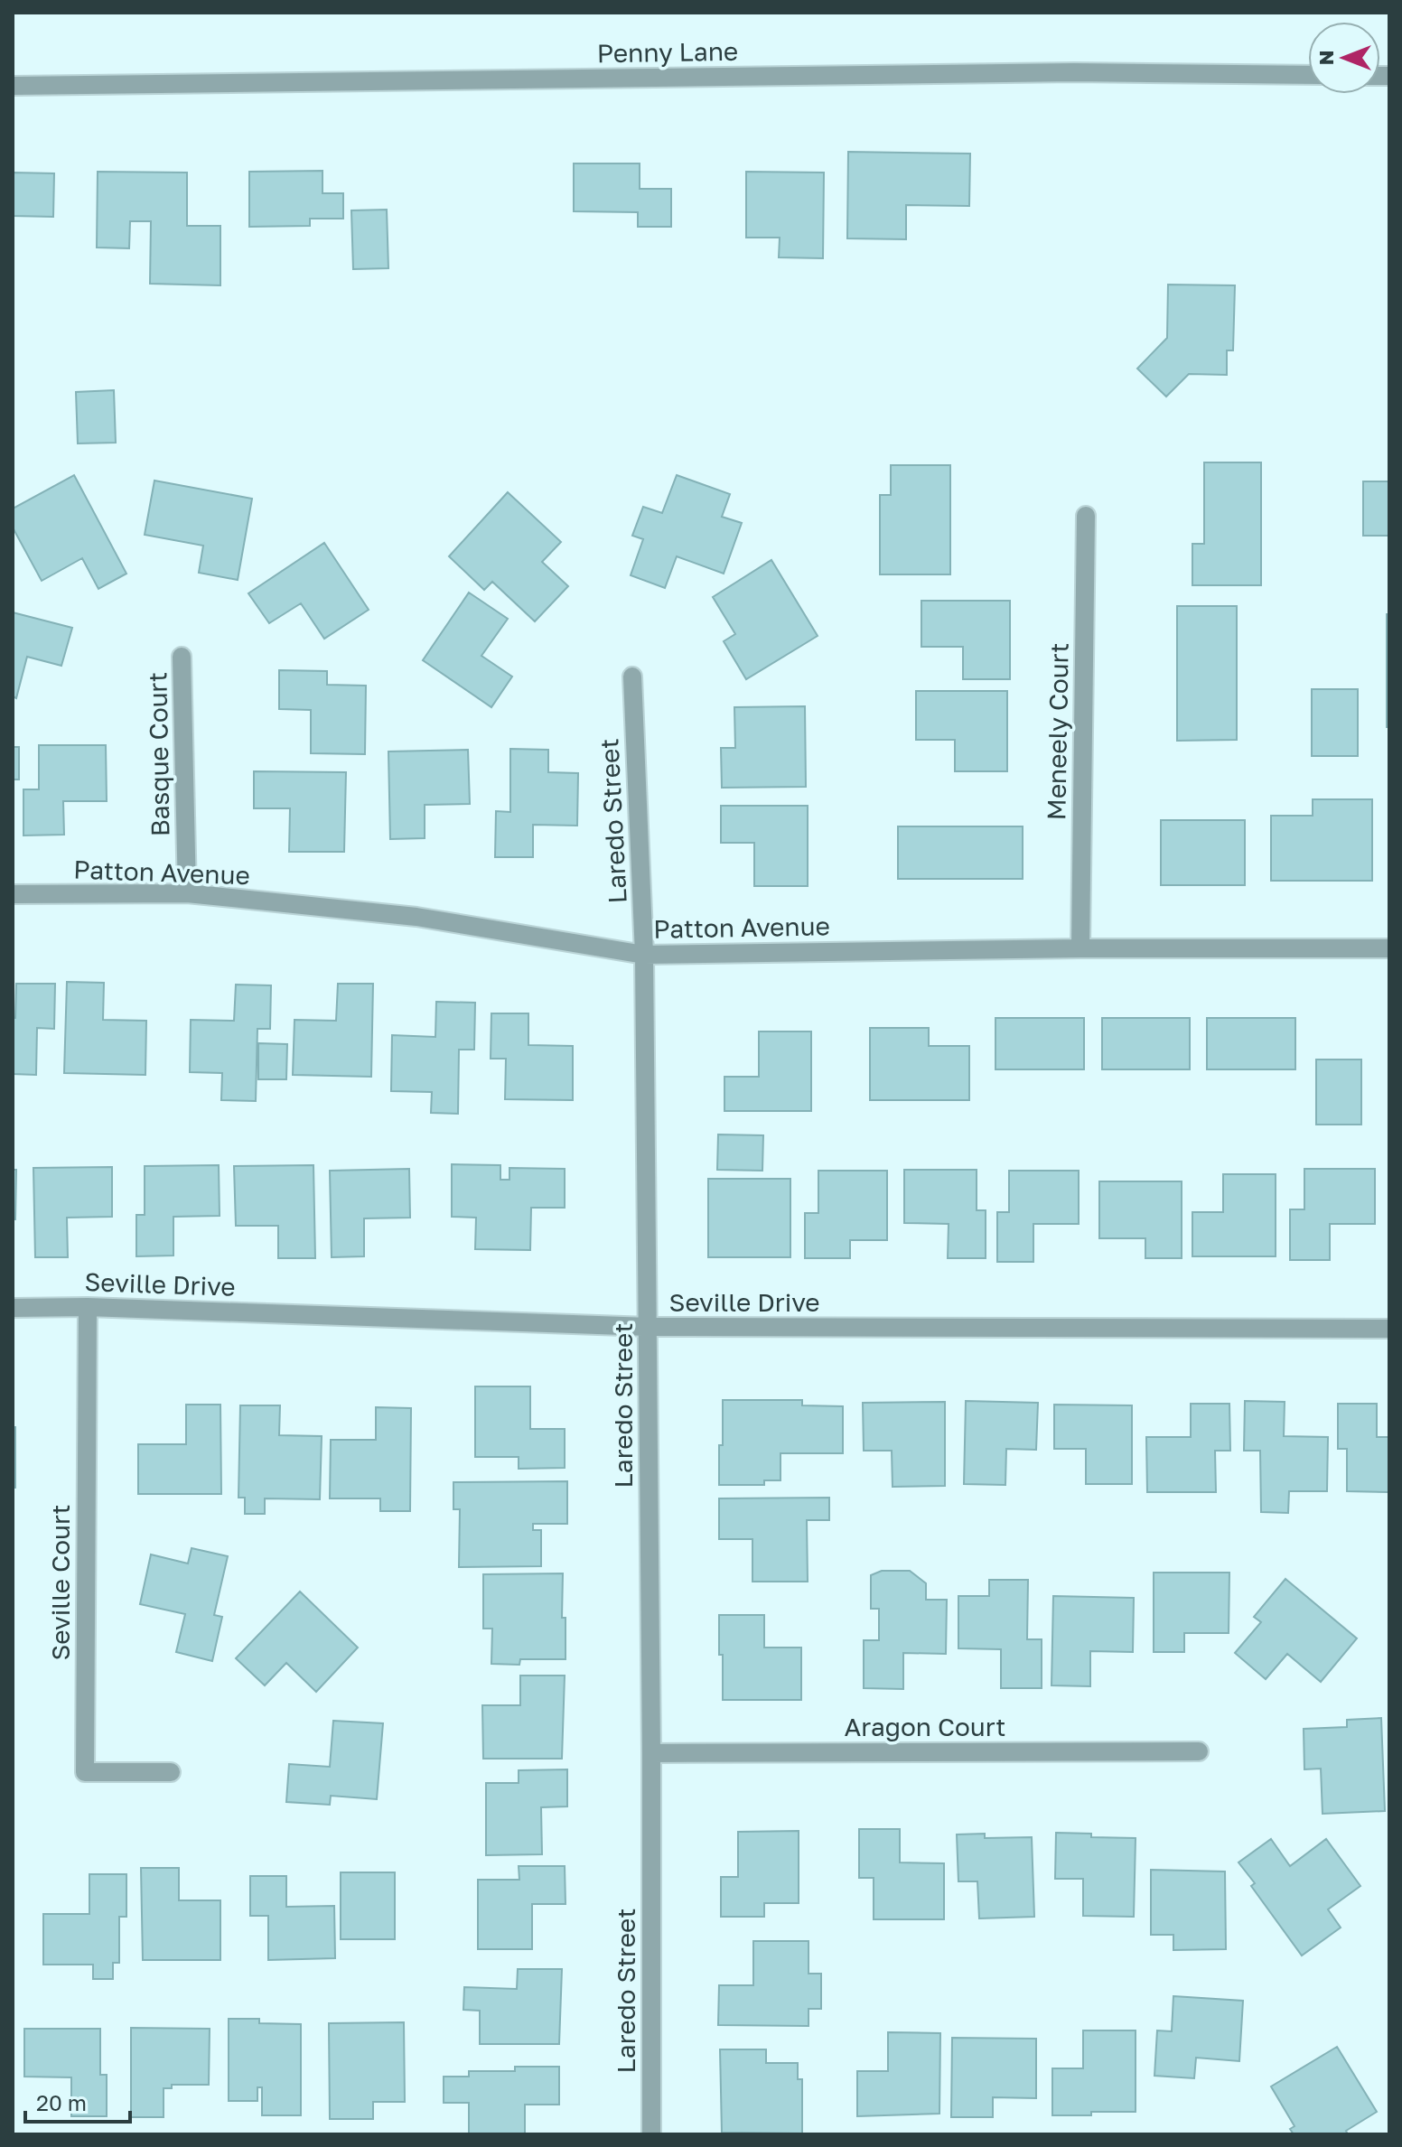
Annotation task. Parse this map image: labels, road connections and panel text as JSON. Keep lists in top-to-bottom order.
{
  "streets": {
    "street": [
      "Penny Lane",
      "Meneely Court",
      "Basque Court",
      "Laredo Street",
      "Patton Avenue",
      "Seville Drive",
      "Seville Court",
      "Aragon Court"
    ]
  },
  "crossings": [
    ["Meneely Court", "Patton Avenue"],
    ["Basque Court", "Patton Avenue"],
    ["Laredo Street", "Patton Avenue"],
    ["Laredo Street", "Seville Drive"],
    ["Laredo Street", "Aragon Court"],
    ["Seville Drive", "Seville Court"]
  ],
  "scale_bar": "20 m",
  "north": "left"
}
